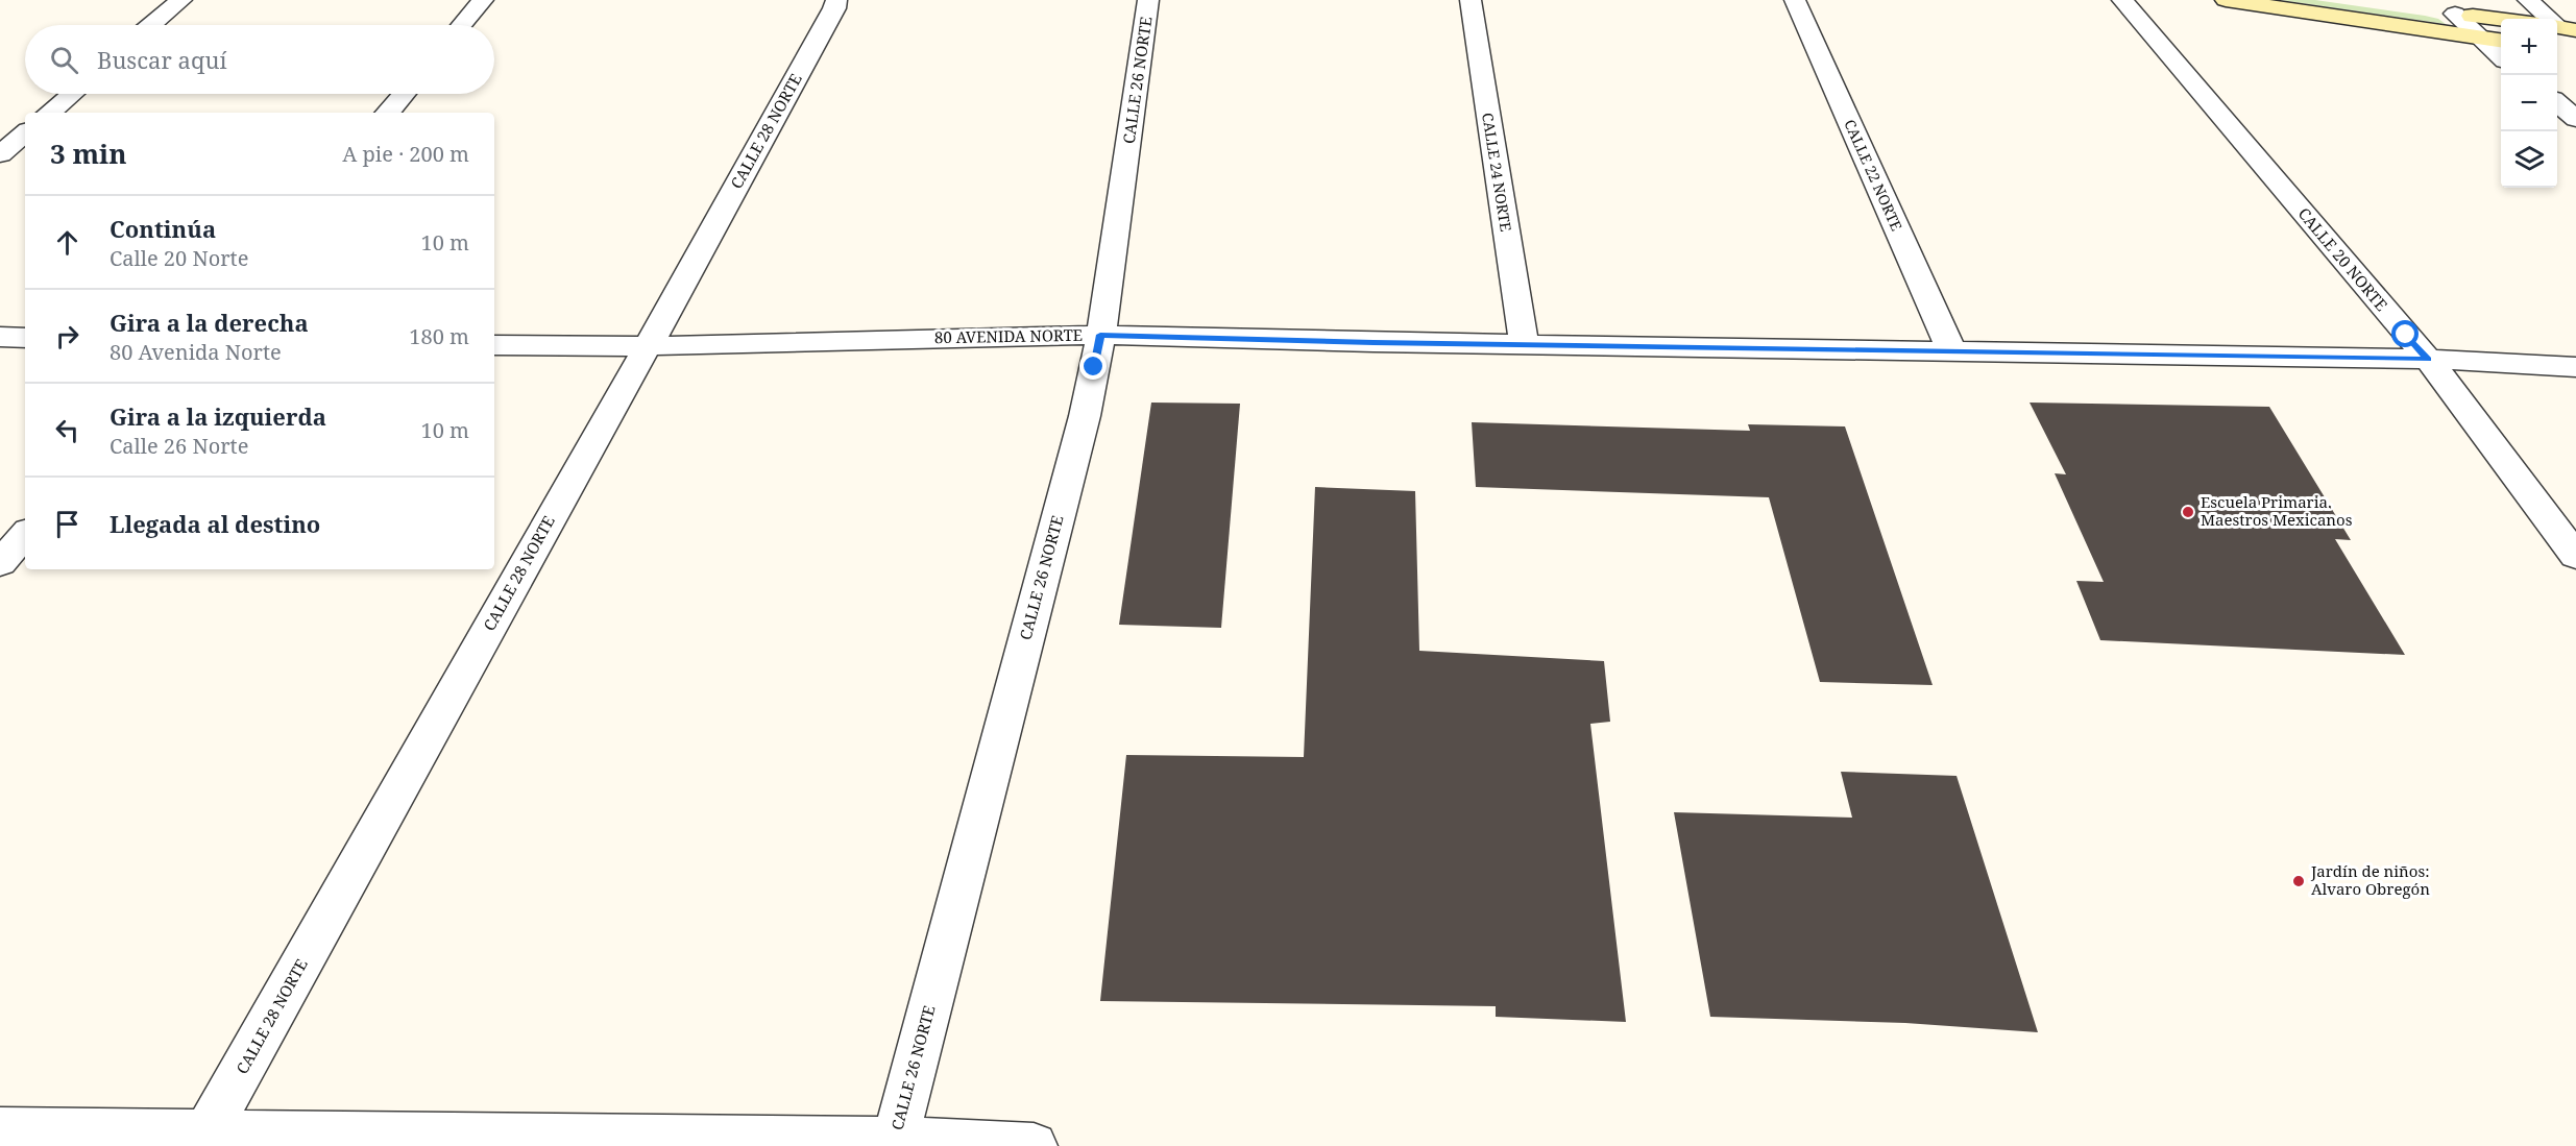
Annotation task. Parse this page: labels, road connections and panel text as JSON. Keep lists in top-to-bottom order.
{
  "streets": {
    "street": [
      "CALLE 26 NORTE",
      "CALLE 28 NORTE",
      "CALLE 24 NORTE",
      "CALLE 22 NORTE",
      "CALLE 20 NORTE",
      "80 AVENIDA NORTE"
    ]
  },
  "crossings": [
    ["CALLE 26 NORTE", "80 AVENIDA NORTE"],
    ["CALLE 28 NORTE", "80 AVENIDA NORTE"],
    ["CALLE 24 NORTE", "80 AVENIDA NORTE"],
    ["CALLE 22 NORTE", "80 AVENIDA NORTE"],
    ["CALLE 20 NORTE", "80 AVENIDA NORTE"]
  ],
  "places": ["Escuela Primaria. Maestros Mexicanos", "Jardín de niños: Alvaro Obregón"],
  "page": {
    "map_buttons": ["+", "−"],
    "search": "Buscar aquí",
    "heading": ["3 min", "A pie · 200 m"],
    "list": [
      ["Continúa", "Calle 20 Norte", "10 m"],
      ["Gira a la derecha", "80 Avenida Norte", "180 m"],
      ["Gira a la izquierda", "Calle 26 Norte", "10 m"],
      "Llegada al destino"
    ]
  }
}
